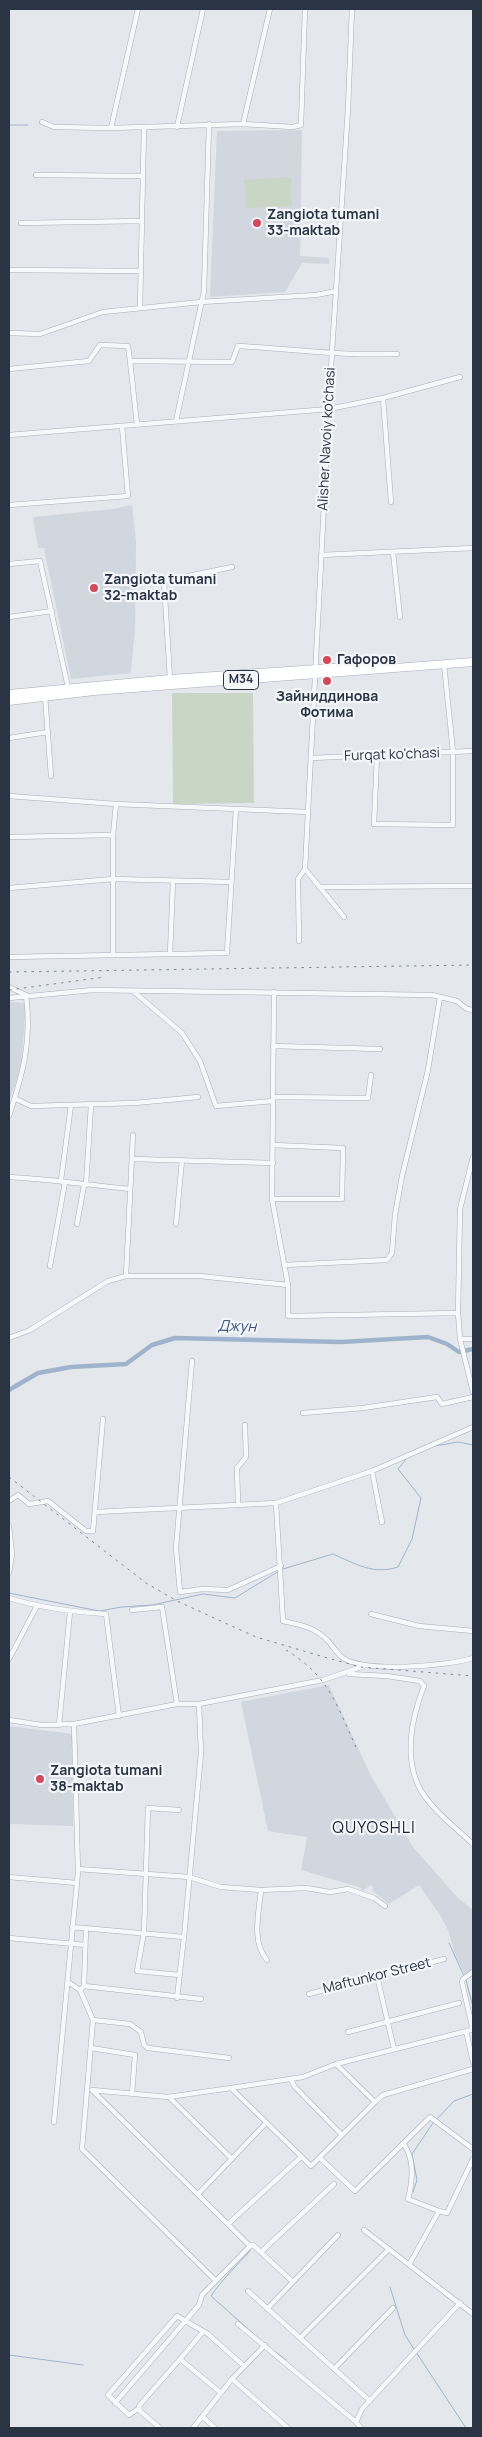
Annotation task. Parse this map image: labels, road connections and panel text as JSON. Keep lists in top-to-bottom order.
{
  "streets": {
    "main road": ["M34"],
    "street": ["Alisher Navoiy ko'chasi", "Furqat ko'chasi", "Maftunkor Street"]
  },
  "crossings": [
    ["Alisher Navoiy ko'chasi", "M34"],
    ["Alisher Navoiy ko'chasi", "Furqat ko'chasi"]
  ],
  "districts": ["QUYOSHLI"],
  "water": ["Джун"],
  "places": [
    "Zangiota tumani 33-maktab",
    "Zangiota tumani 32-maktab",
    "Гафоров",
    "Зайниддинова Фотима",
    "Zangiota tumani 38-maktab"
  ]
}
